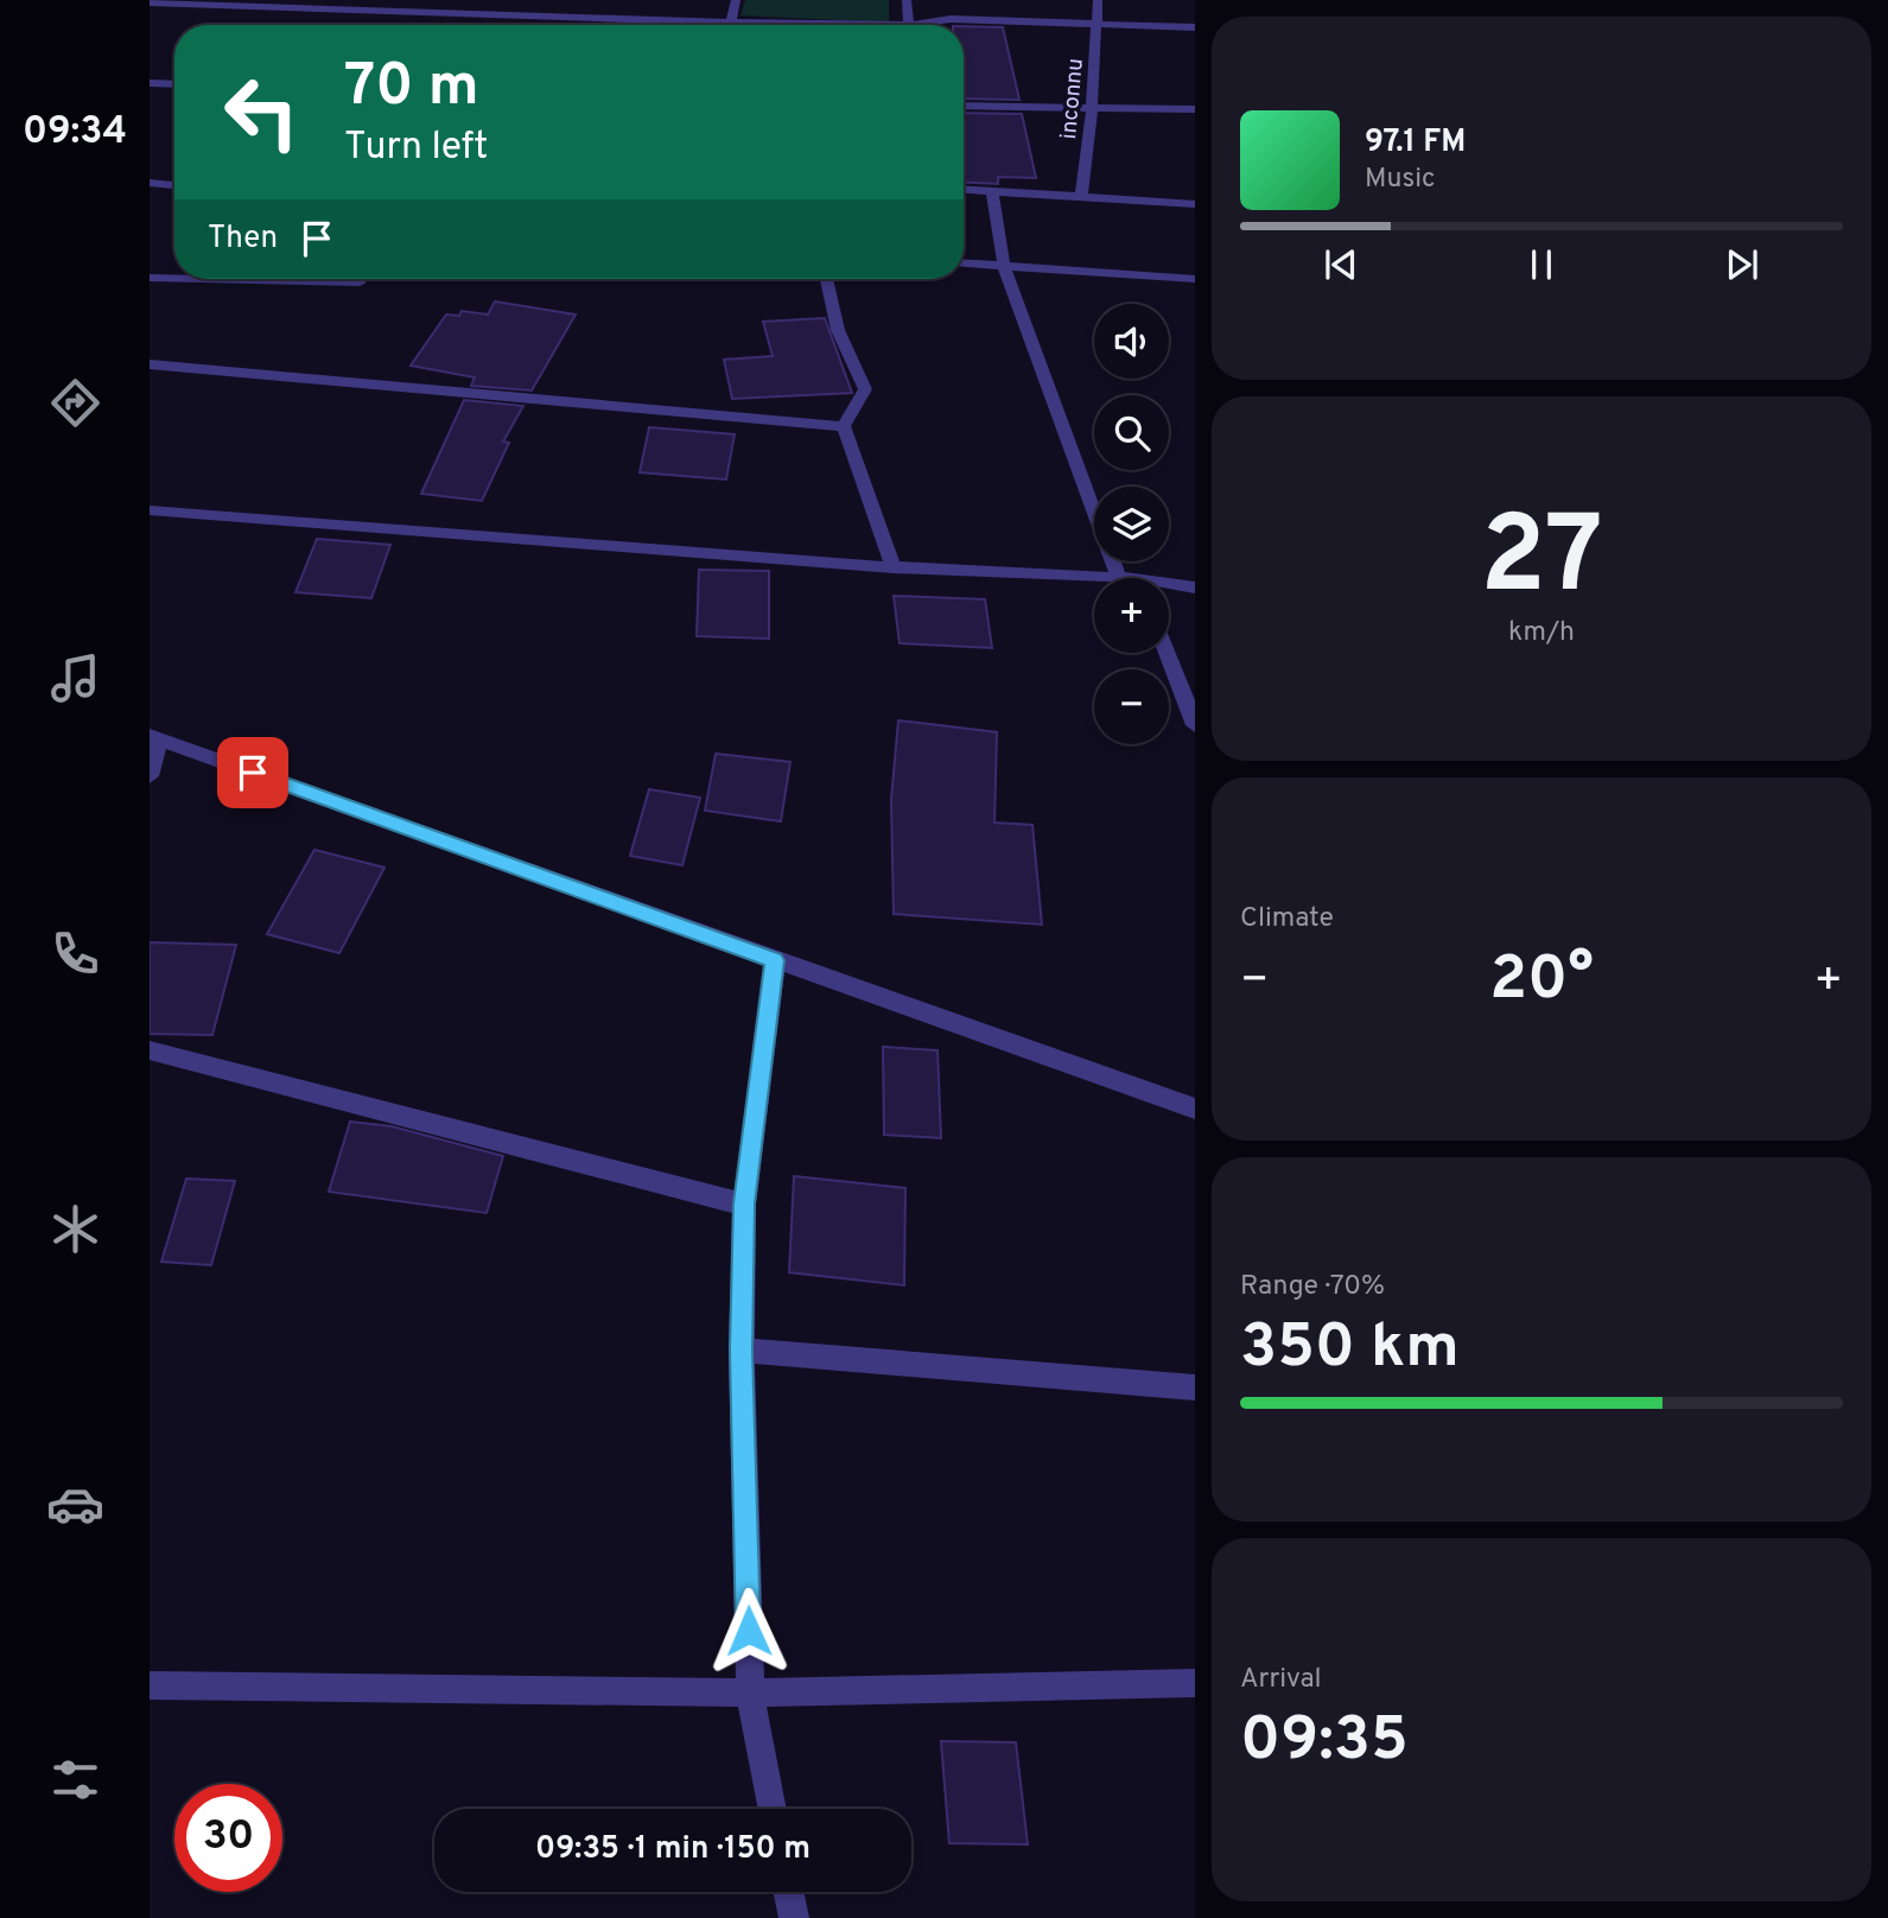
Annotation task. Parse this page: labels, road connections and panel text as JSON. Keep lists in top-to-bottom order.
{
  "streets": {
    "street": ["inconnu"]
  },
  "page": {
    "tabs": "09:34",
    "turn": ["70 m", "Turn left"],
    "song": ["97.1 FM", "Music"],
    "then": "Then",
    "map_buttons": ["+", "−"],
    "tile": [
      ["27", "km/h"],
      "Climate",
      ["Range · 70%", "350 km"],
      ["Arrival", "09:35"]
    ],
    "heat": ["−", "20°", "+"],
    "limit": "30",
    "trip": "09:35 · 1 min · 150 m"
  }
}
